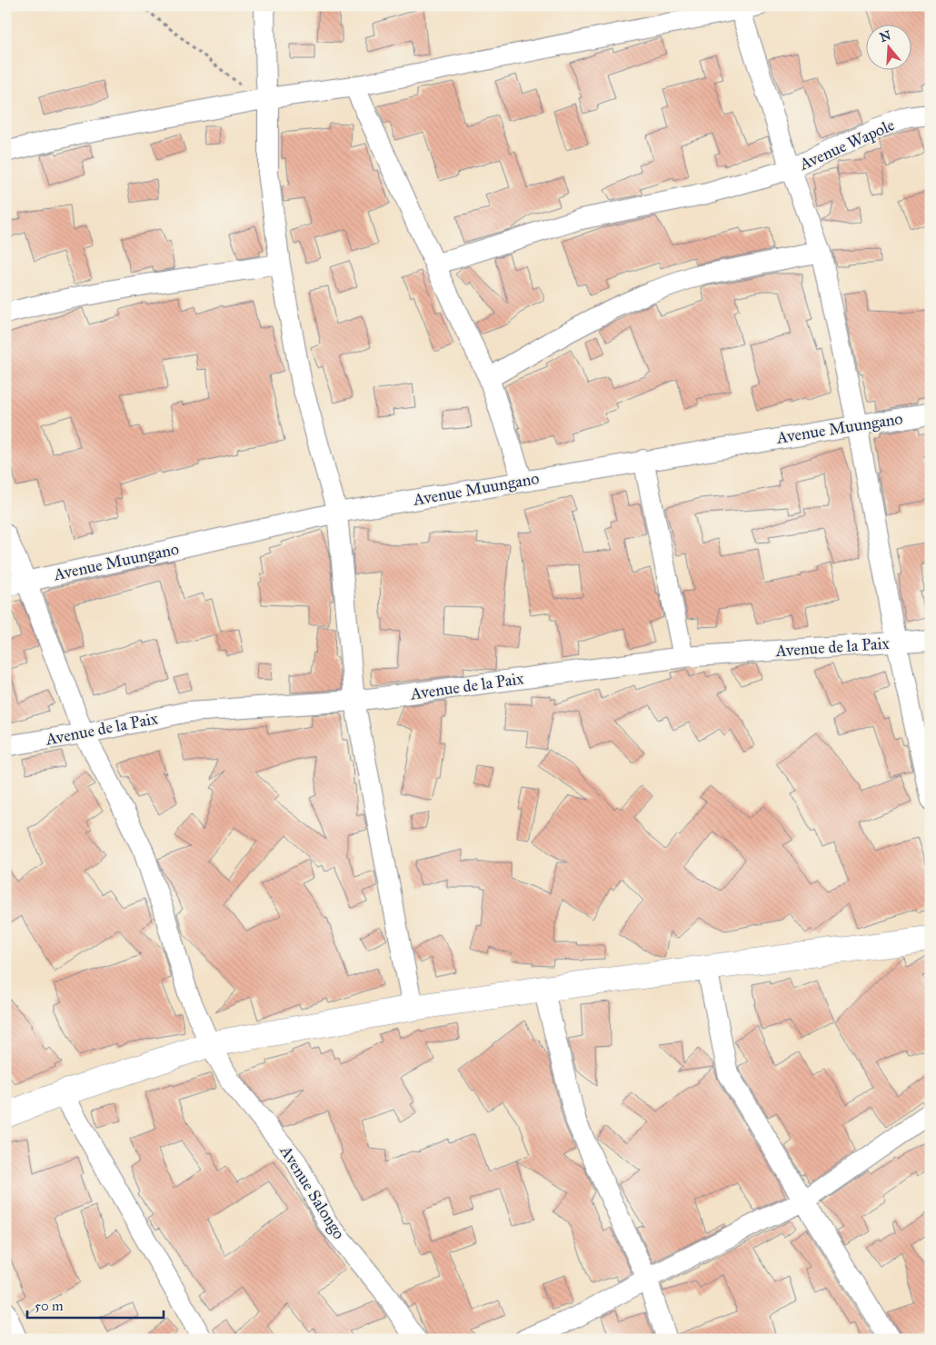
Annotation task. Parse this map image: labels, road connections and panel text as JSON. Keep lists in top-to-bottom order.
{
  "streets": {
    "street": [
      "Avenue Wapole",
      "Avenue Muungano",
      "Avenue de la Paix",
      "Avenue Salongo"
    ]
  },
  "crossings": [
    ["Avenue Muungano", "Avenue Salongo"],
    ["Avenue de la Paix", "Avenue Salongo"]
  ],
  "scale_bar": "50 m",
  "north": "top"
}
